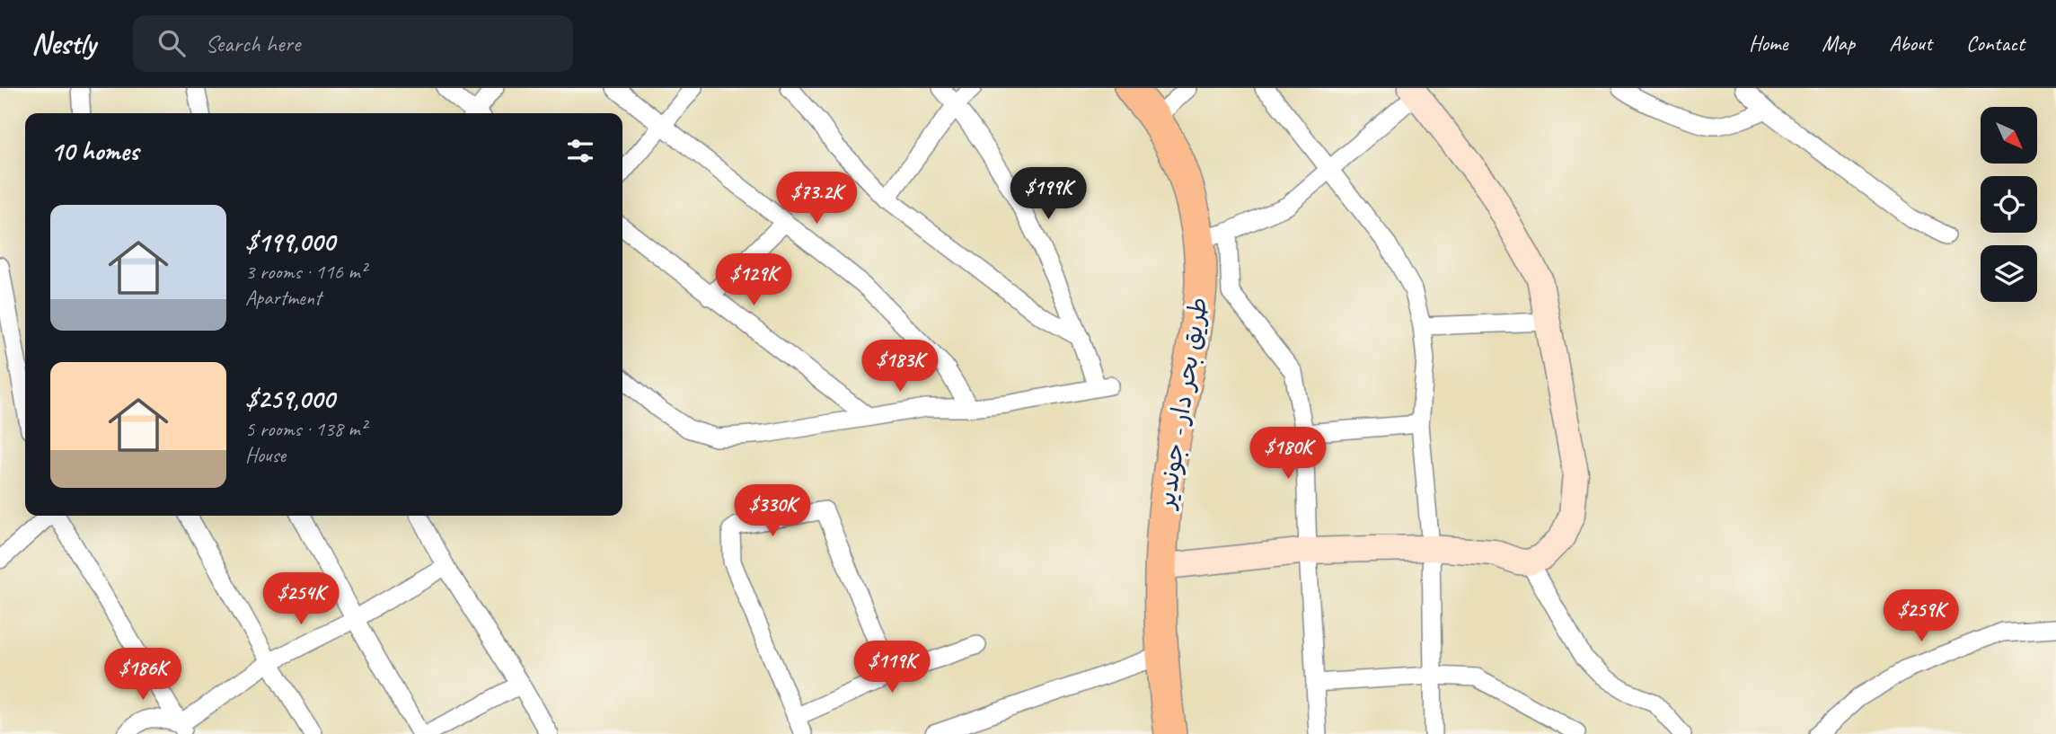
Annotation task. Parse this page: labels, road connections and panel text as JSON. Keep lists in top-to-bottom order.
{
  "streets": {
    "highway": ["طريق بحر دار - جوندير"]
  },
  "north": "bottom right",
  "page": {
    "header": "Nestly",
    "search": "Search here",
    "nav": [
      "Home",
      "Map",
      "About",
      "Contact"
    ],
    "heading": "10 homes",
    "price": [
      "$199K",
      "$73.2K",
      "$129K",
      "$183K",
      "$180K",
      "$330K",
      "$254K",
      "$259K",
      "$119K",
      "$186K"
    ],
    "list": [
      {
        "name": "$199,000",
        "note": "3 rooms · 116 m² · Apartment"
      },
      {
        "name": "$259,000",
        "note": "5 rooms · 138 m² · House"
      }
    ]
  }
}
